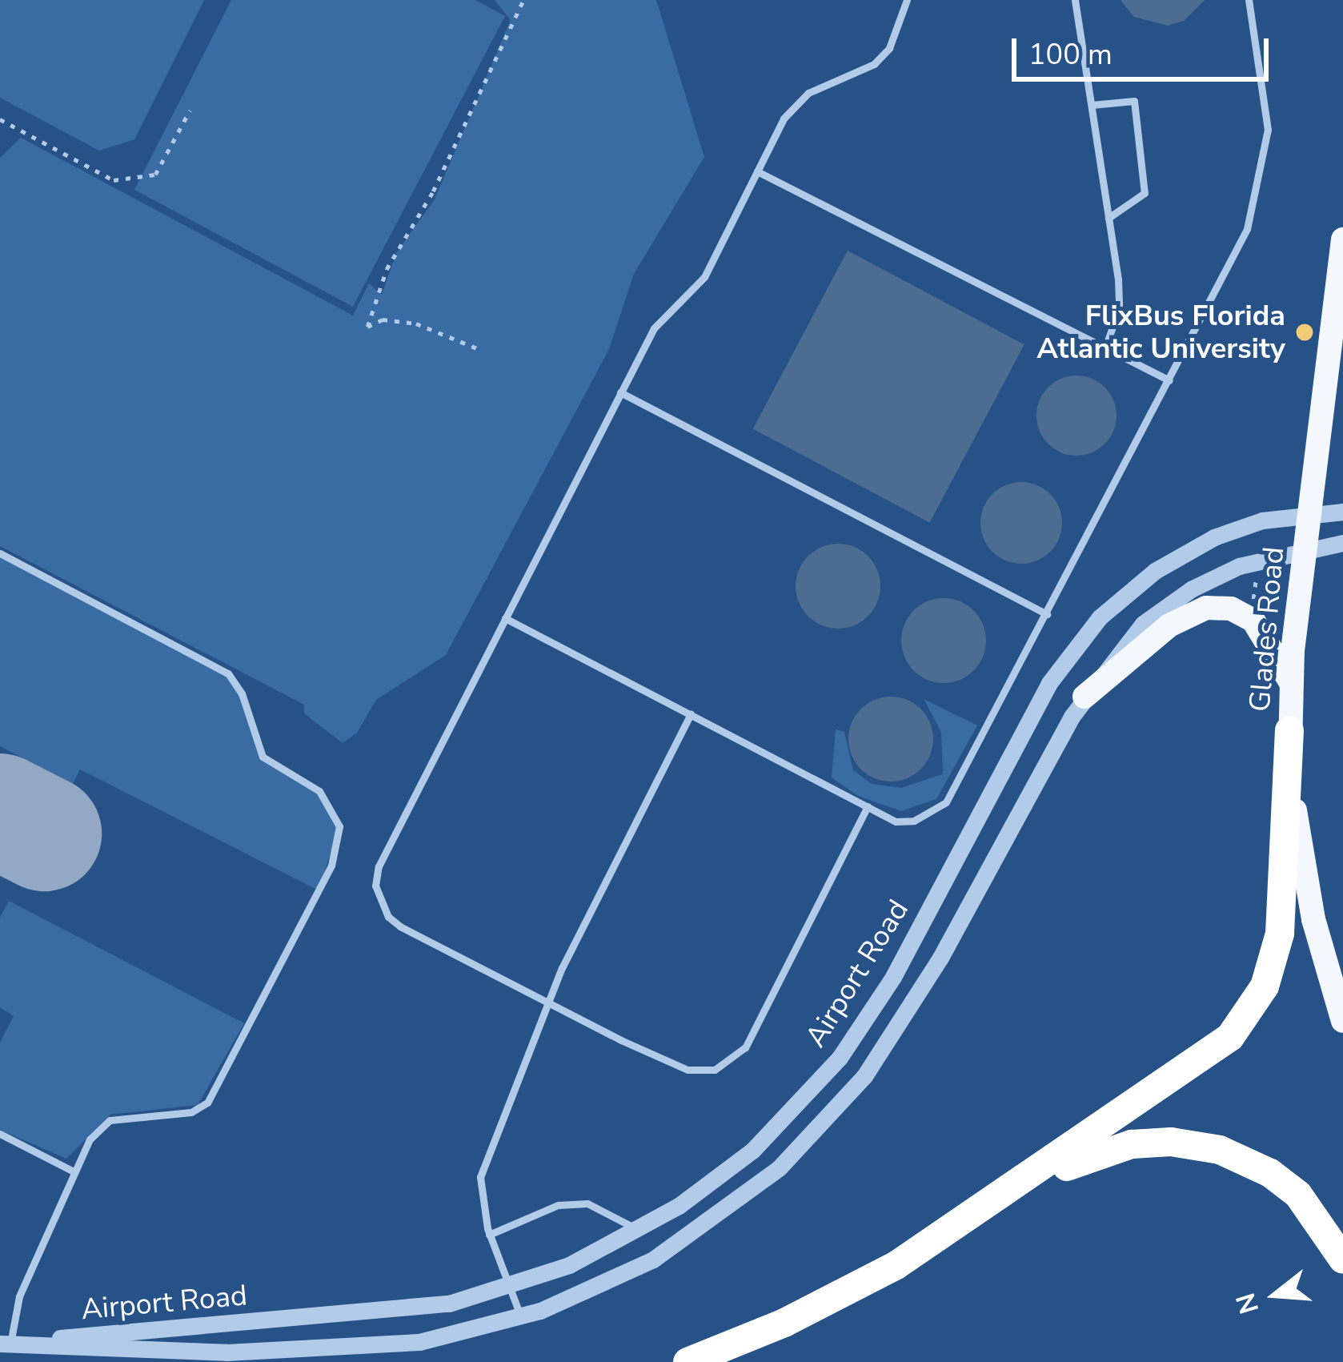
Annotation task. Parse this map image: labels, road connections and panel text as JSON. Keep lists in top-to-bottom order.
{
  "streets": {
    "main road": ["Glades Road"],
    "street": ["Airport Road"]
  },
  "crossings": [
    ["Glades Road", "Airport Road"]
  ],
  "places": ["FlixBus Florida Atlantic University"],
  "scale_bar": "100 m",
  "north": "left"
}
